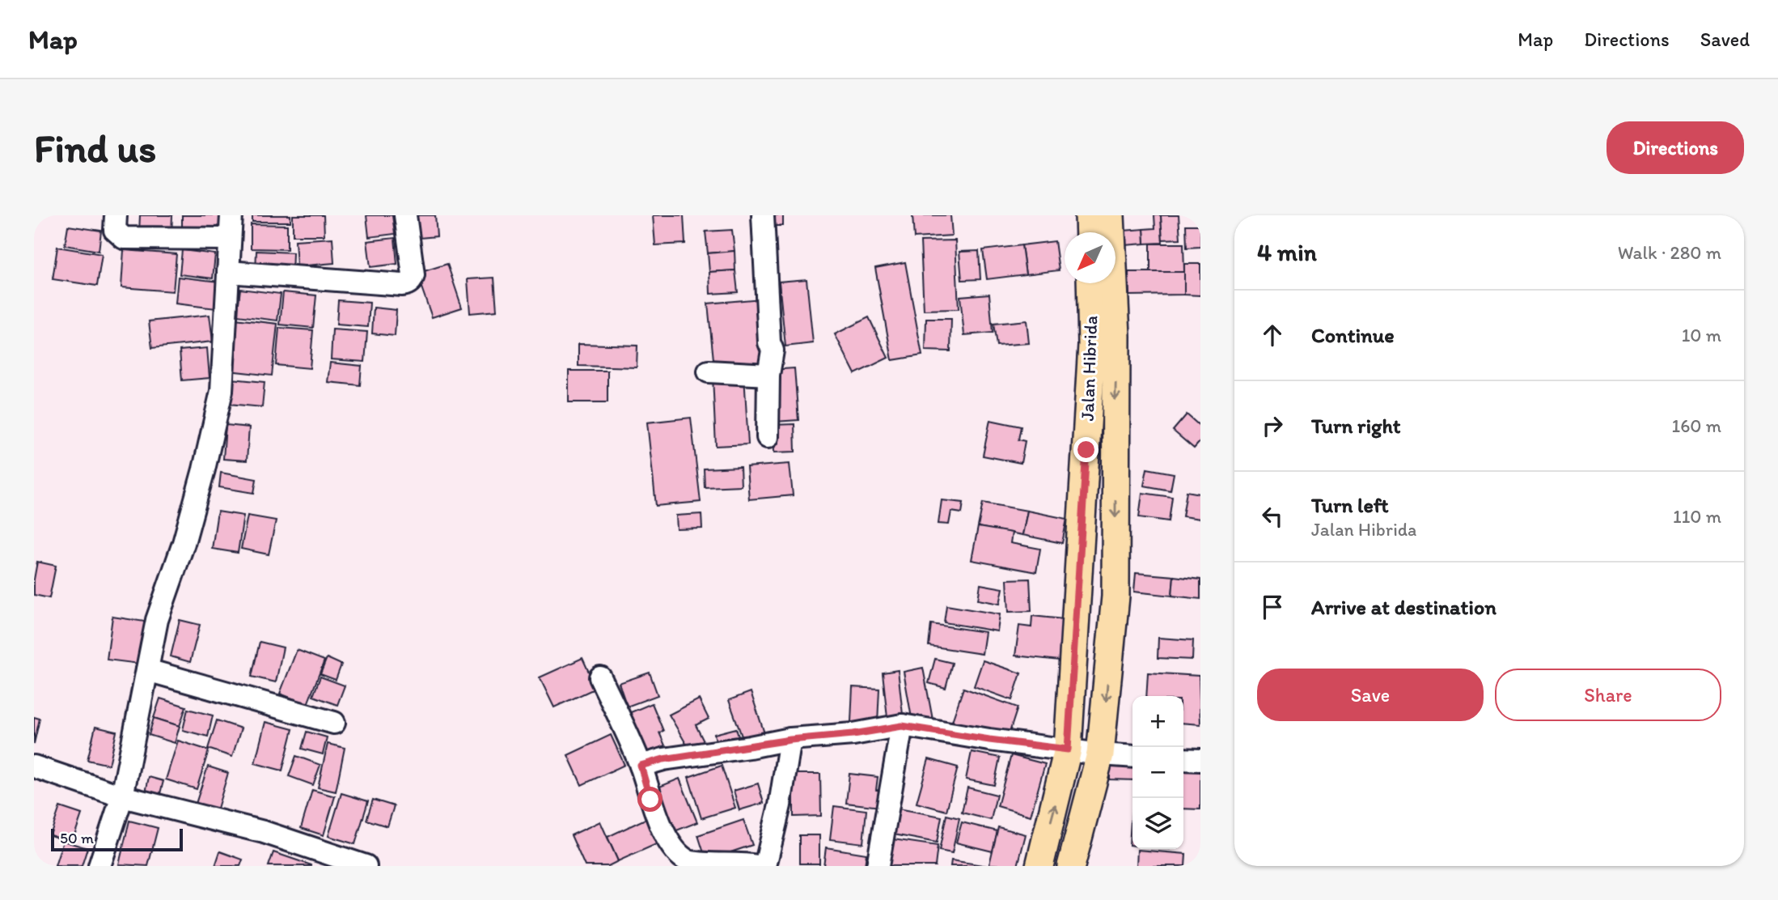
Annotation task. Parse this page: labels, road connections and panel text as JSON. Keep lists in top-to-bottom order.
{
  "streets": {
    "main road": ["Jalan Hibrida"]
  },
  "scale_bar": "50 m",
  "north": "bottom left",
  "page": {
    "header": "Map",
    "nav": ["Map", "Directions", "Saved"],
    "buttons": [
      "Directions",
      ["Save", "Share"]
    ],
    "title": "Find us",
    "heading": ["4 min", "Walk · 280 m"],
    "list": [
      ["Continue", "10 m"],
      ["Turn right", "160 m"],
      ["Turn left", "Jalan Hibrida", "110 m"],
      "Arrive at destination"
    ],
    "map_buttons": ["+", "−"],
    "scale": "50 m"
  }
}
